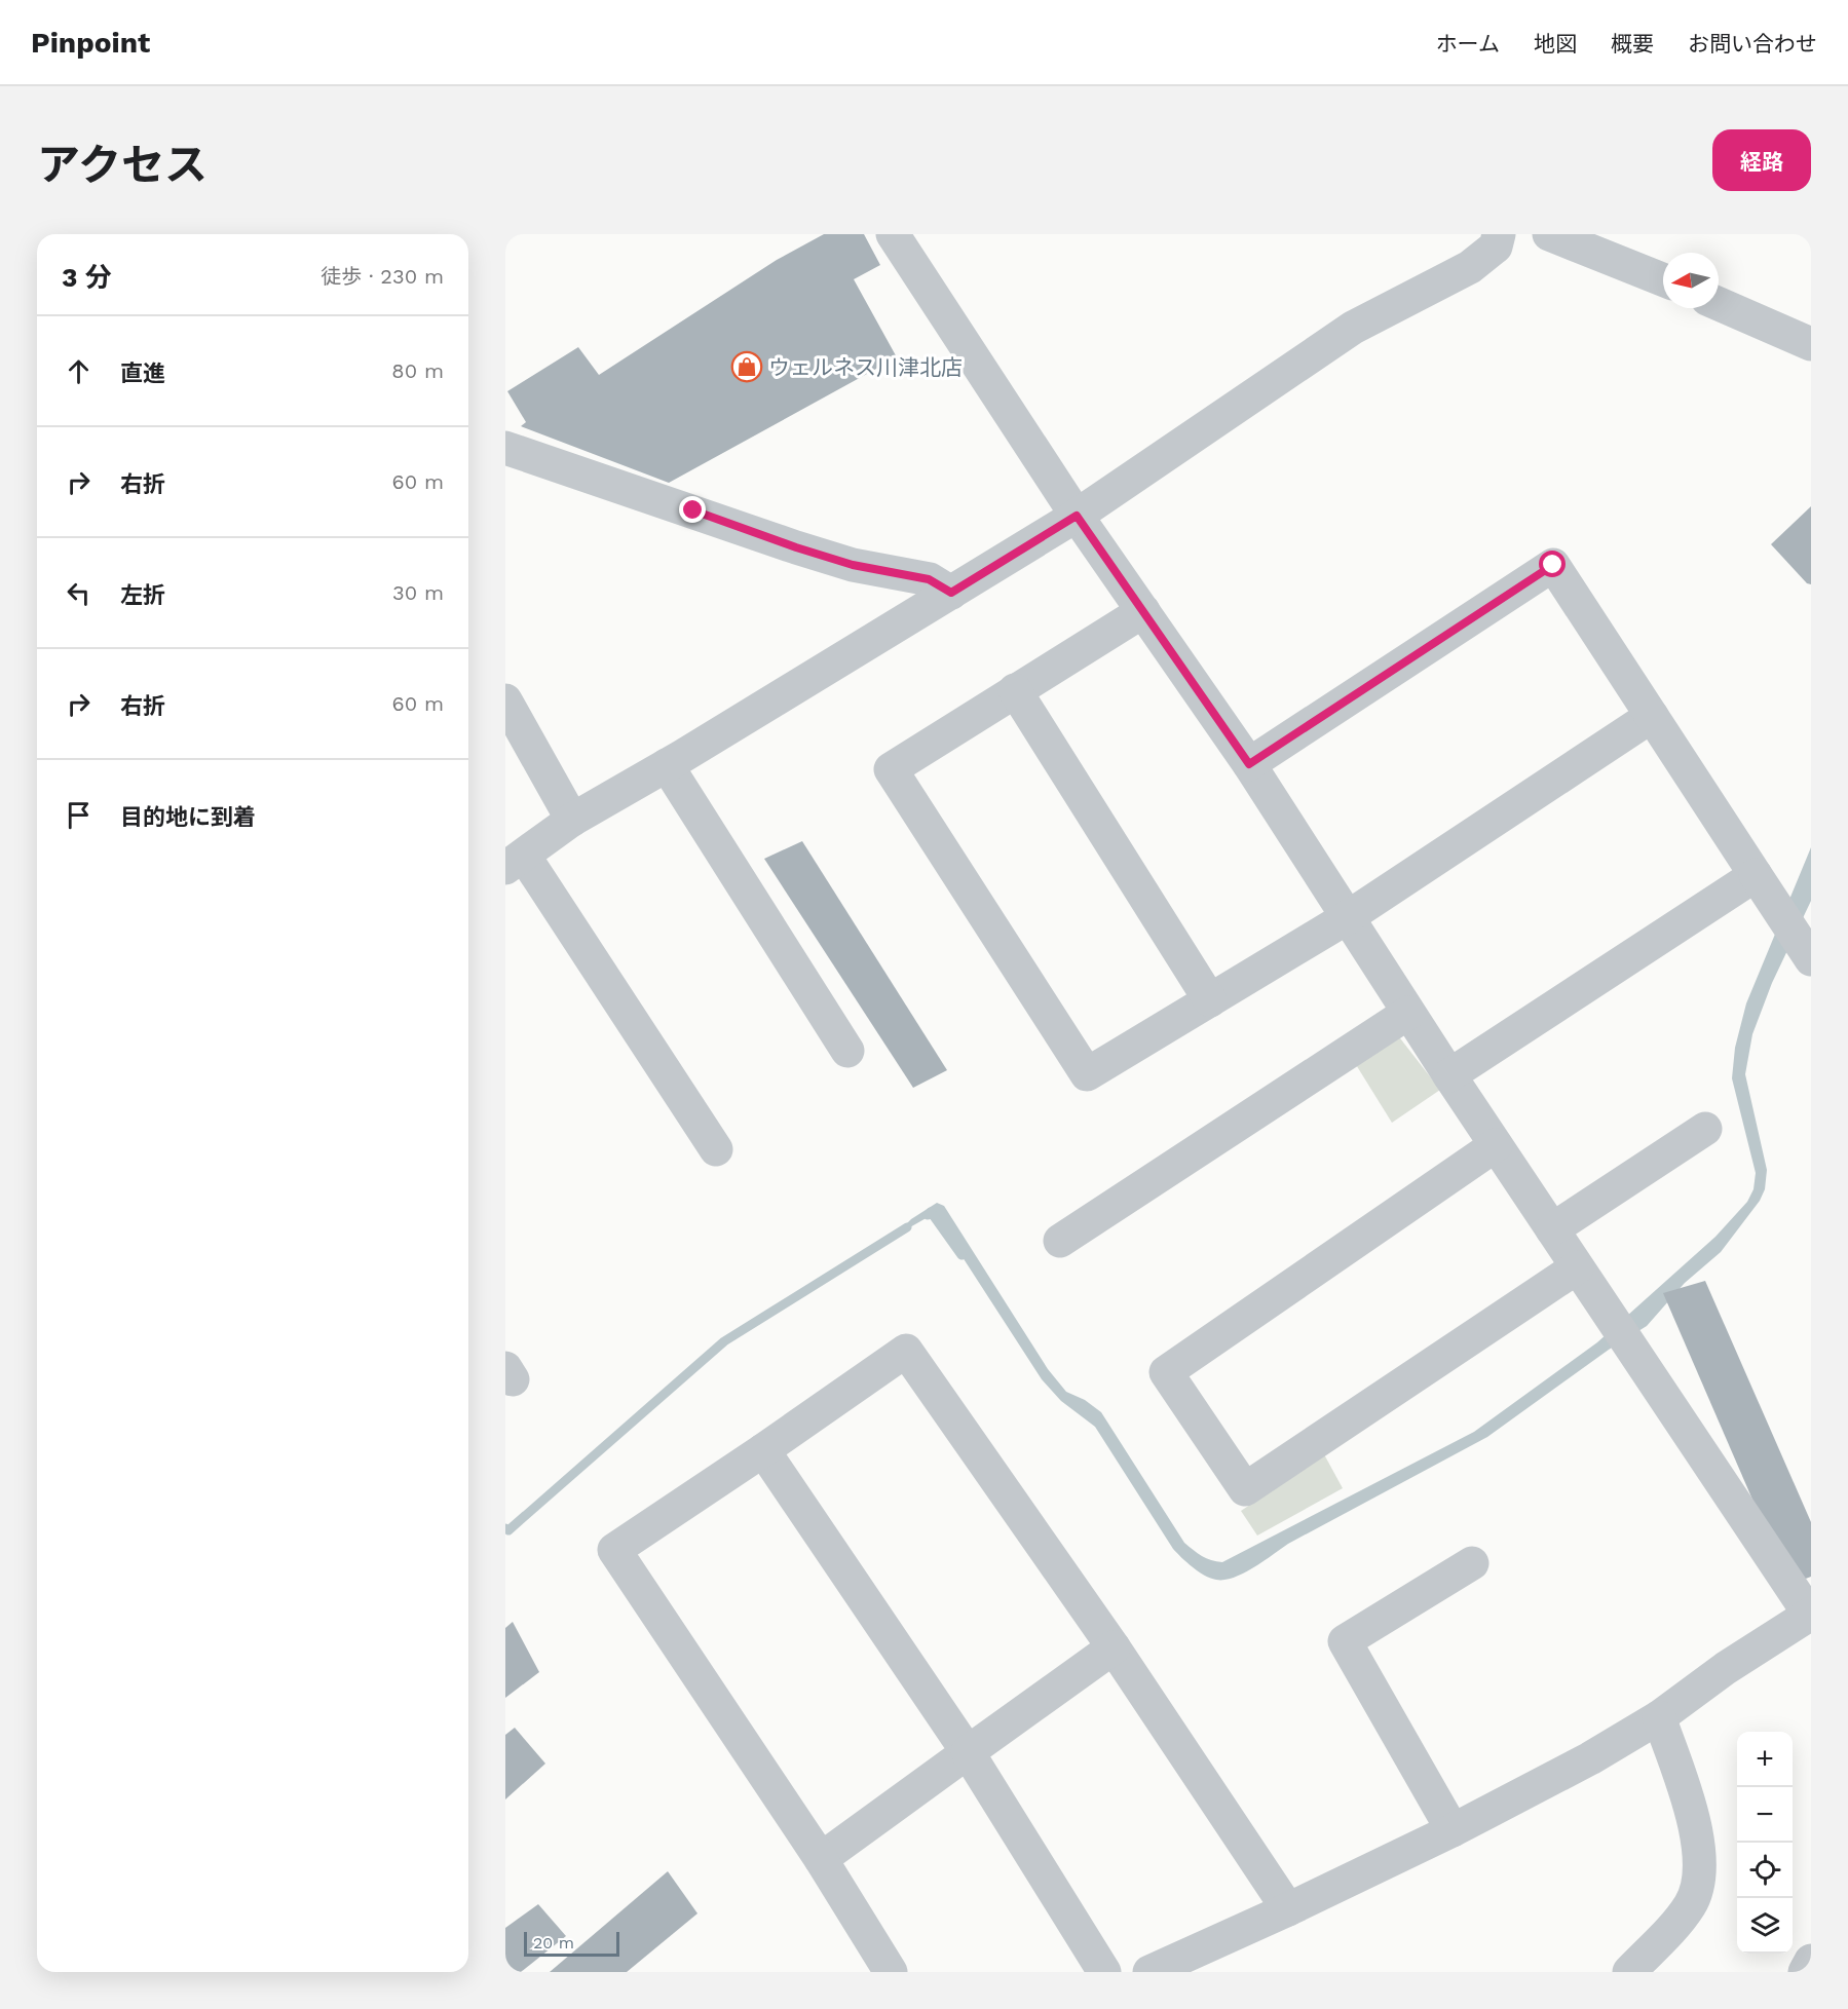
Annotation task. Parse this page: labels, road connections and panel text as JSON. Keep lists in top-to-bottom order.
{
  "places": {
    "shop": ["ウェルネス川津北店"]
  },
  "scale_bar": "20 m",
  "north": "left",
  "page": {
    "header": "Pinpoint",
    "nav": [
      "ホーム",
      "地図",
      "概要",
      "お問い合わせ"
    ],
    "title": "アクセス",
    "buttons": "経路",
    "heading": ["3 分", "徒歩 · 230 m"],
    "list": [
      ["直進", "80 m"],
      ["右折", "60 m"],
      ["左折", "30 m"],
      ["右折", "60 m"],
      "目的地に到着"
    ],
    "map_buttons": ["+", "−"],
    "scale": "20 m"
  }
}
